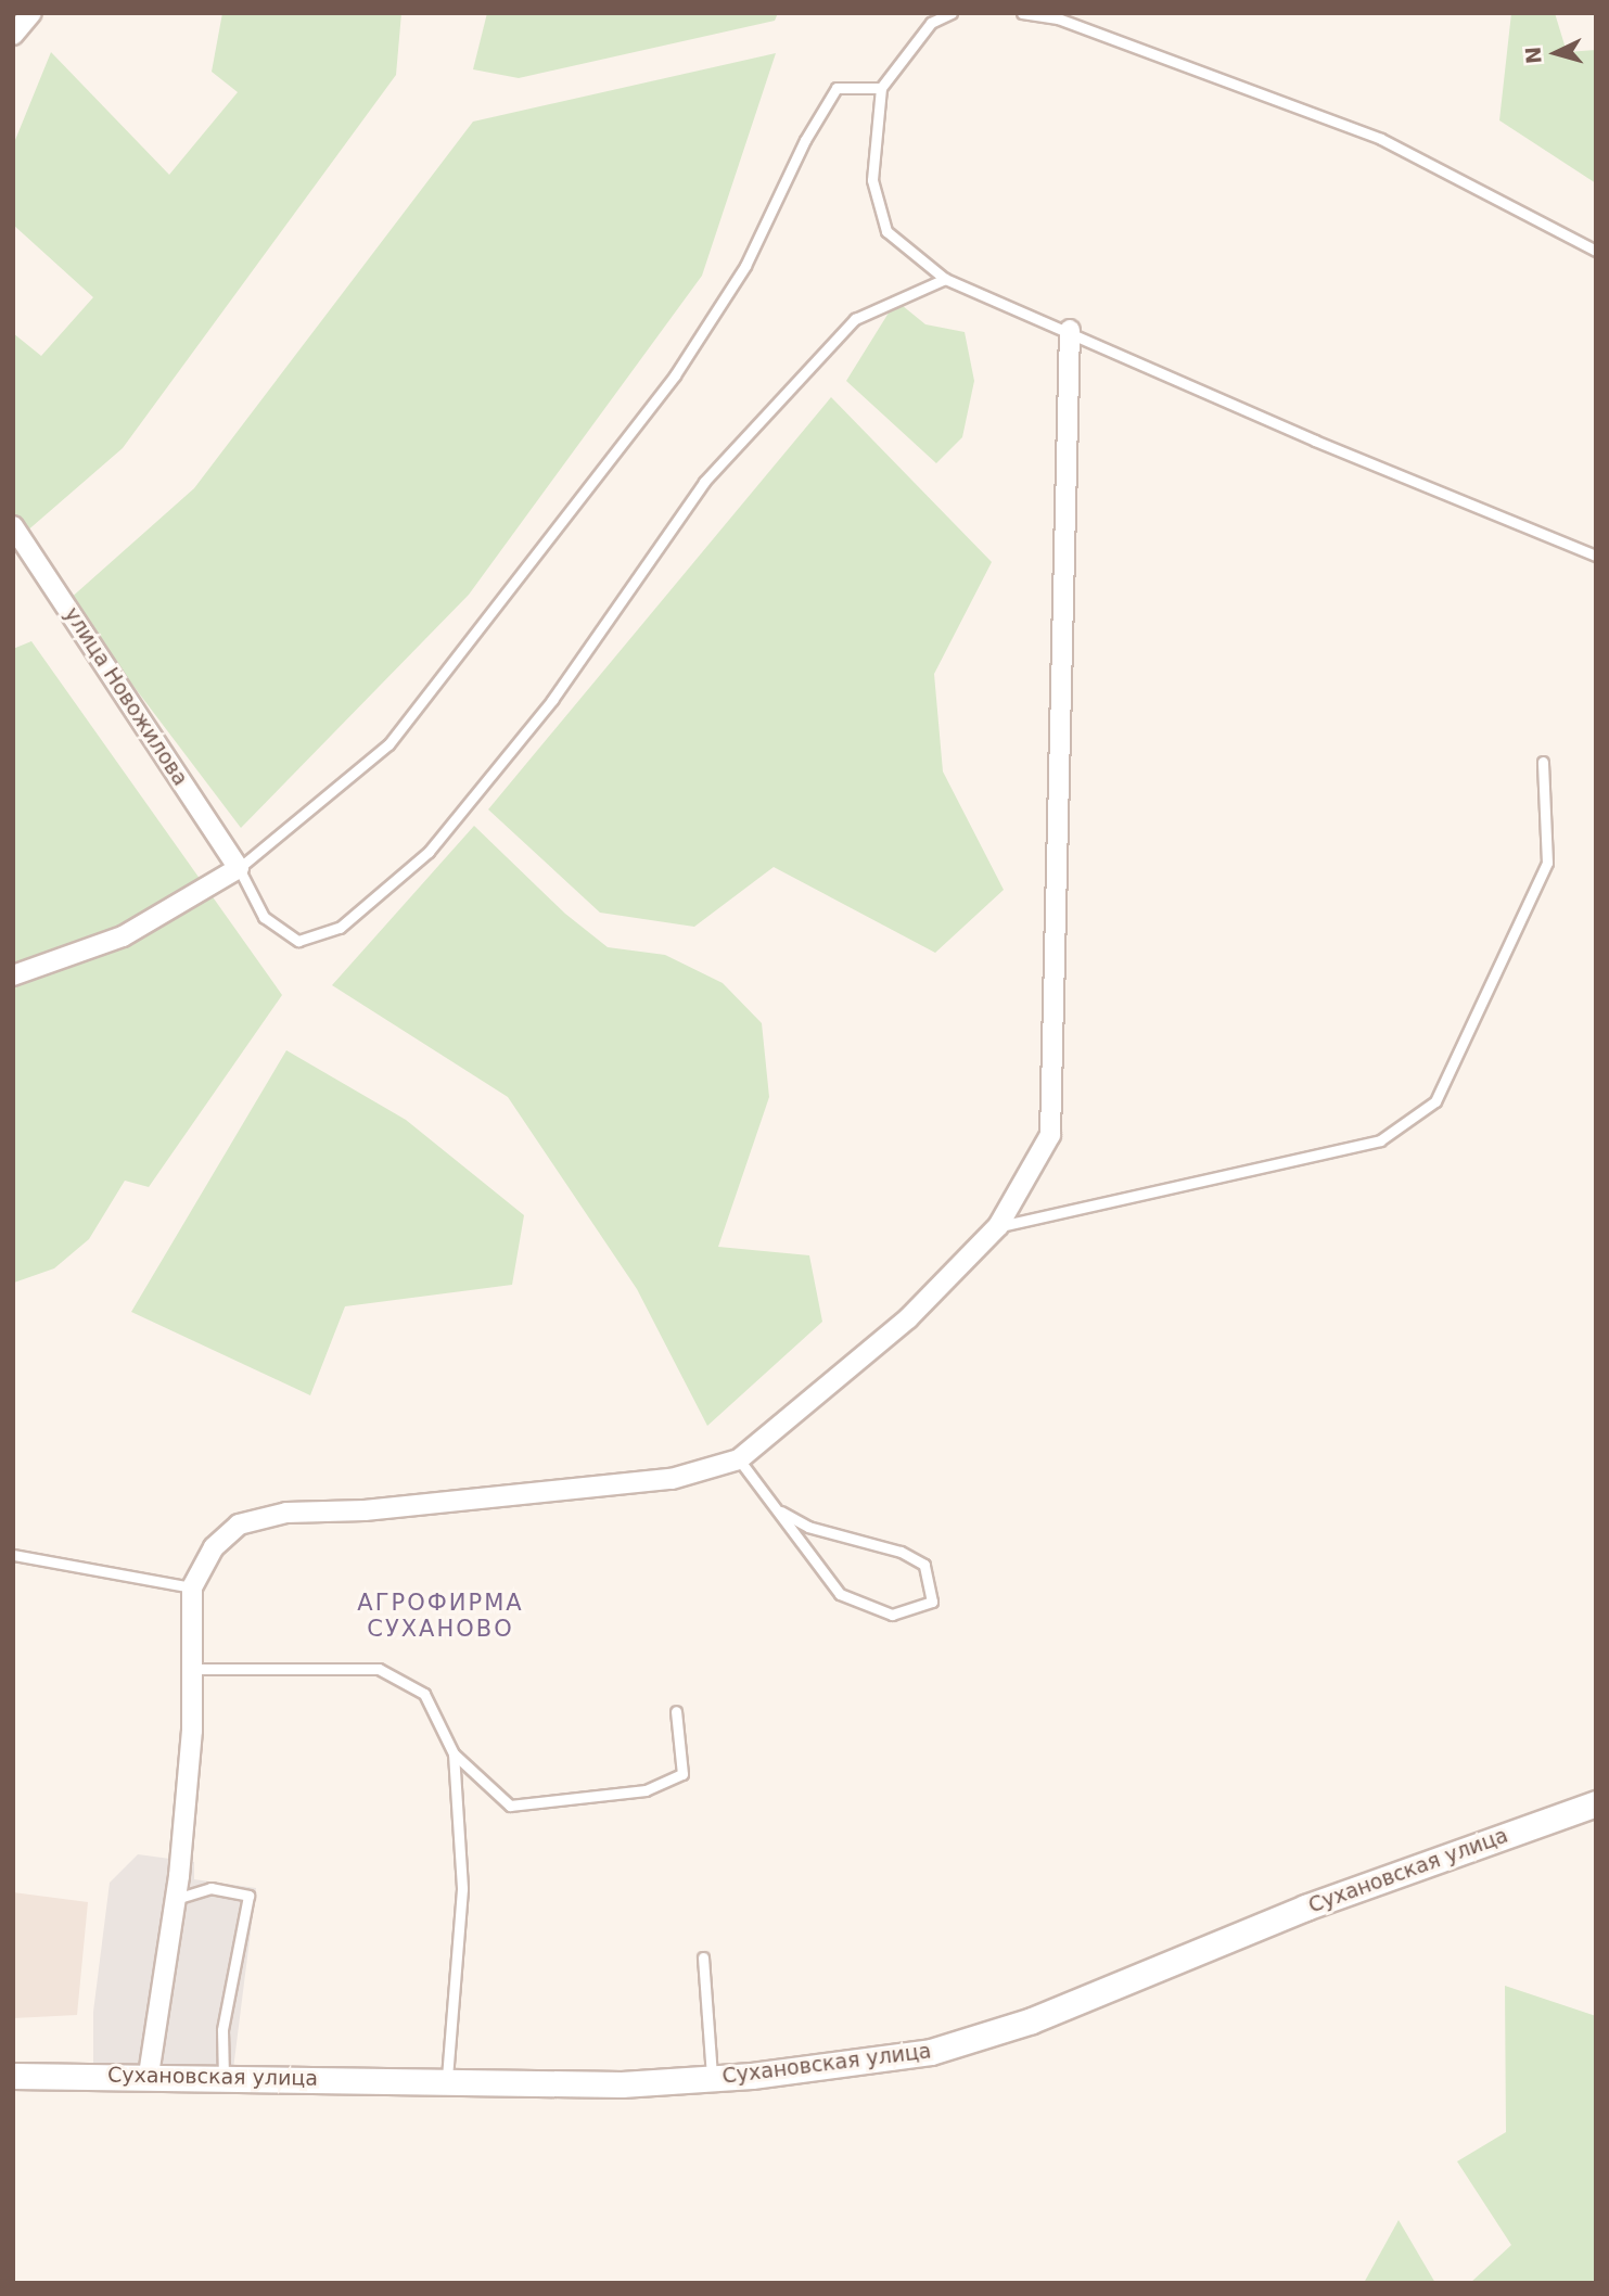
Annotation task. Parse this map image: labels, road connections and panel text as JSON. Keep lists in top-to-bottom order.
{
  "streets": {
    "street": ["улица Новожилова", "Сухановская улица"]
  },
  "districts": ["АГРОФИРМА СУХАНОВО"],
  "north": "left"
}
